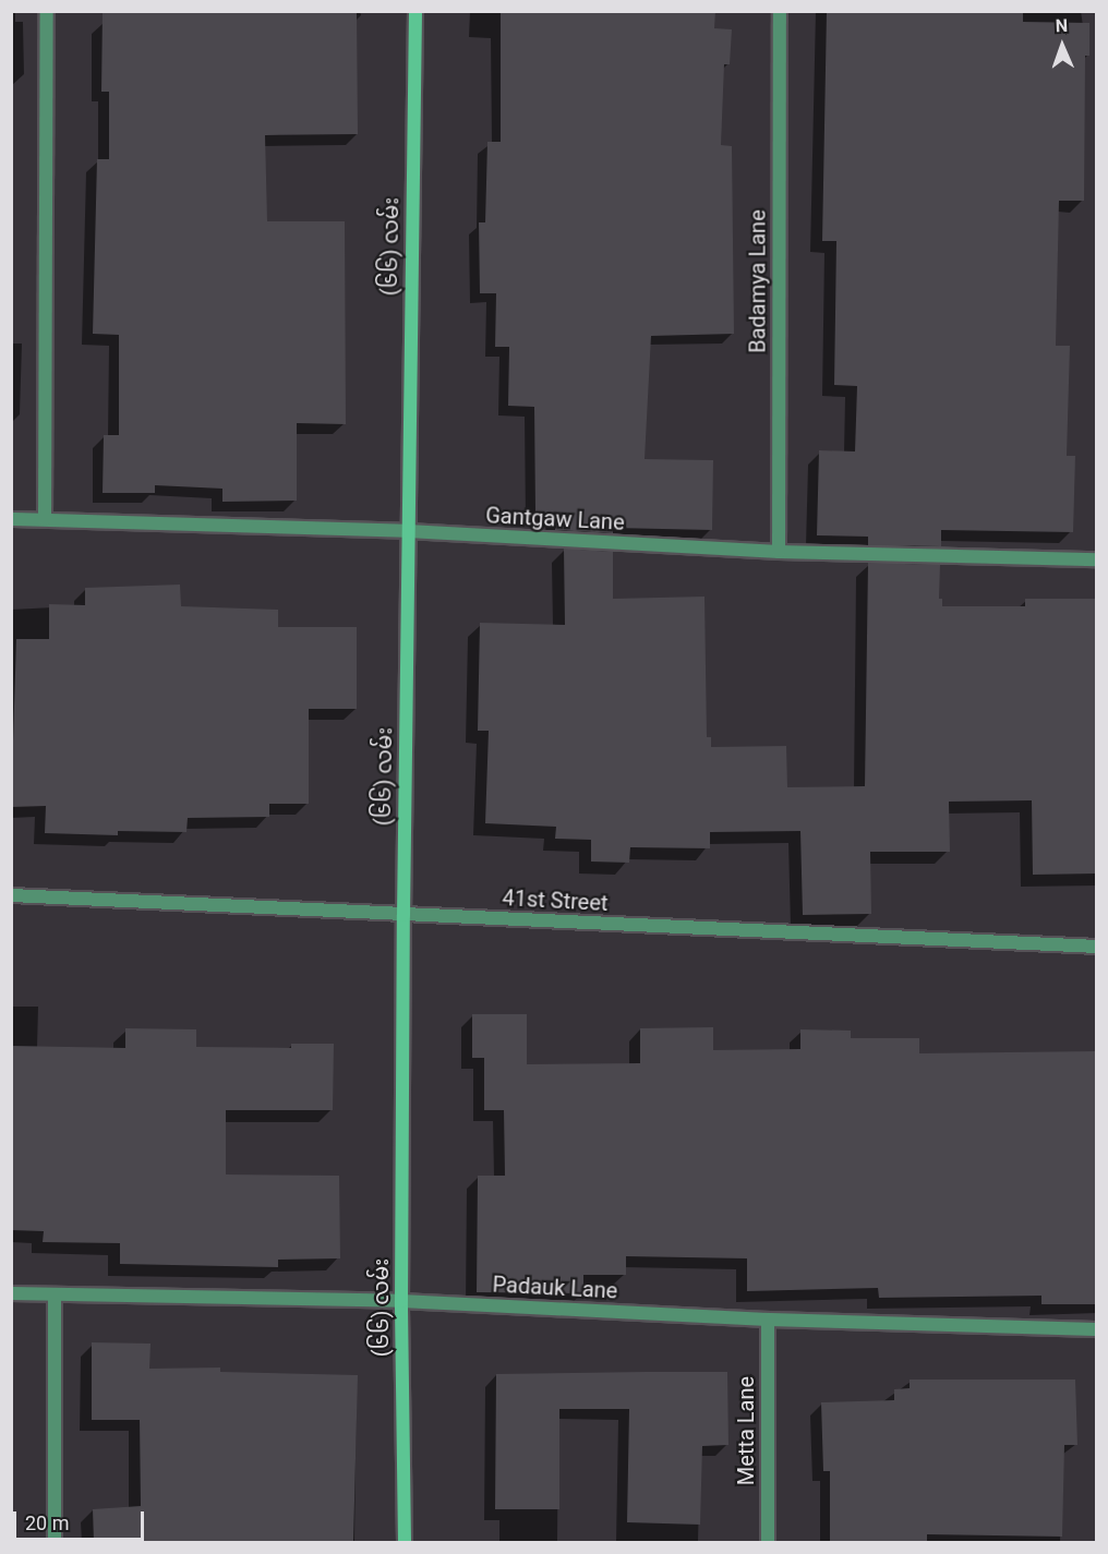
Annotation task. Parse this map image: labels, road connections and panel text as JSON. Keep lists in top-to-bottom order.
{
  "streets": {
    "street": [
      "(၆၆) လမ်း",
      "Badamya Lane",
      "Gantgaw Lane",
      "41st Street",
      "Padauk Lane",
      "Metta Lane"
    ]
  },
  "crossings": [
    ["(၆၆) လမ်း", "Gantgaw Lane"],
    ["(၆၆) လမ်း", "41st Street"],
    ["(၆၆) လမ်း", "Padauk Lane"],
    ["Badamya Lane", "Gantgaw Lane"],
    ["Padauk Lane", "Metta Lane"]
  ],
  "scale_bar": "20 m",
  "north": "top"
}
